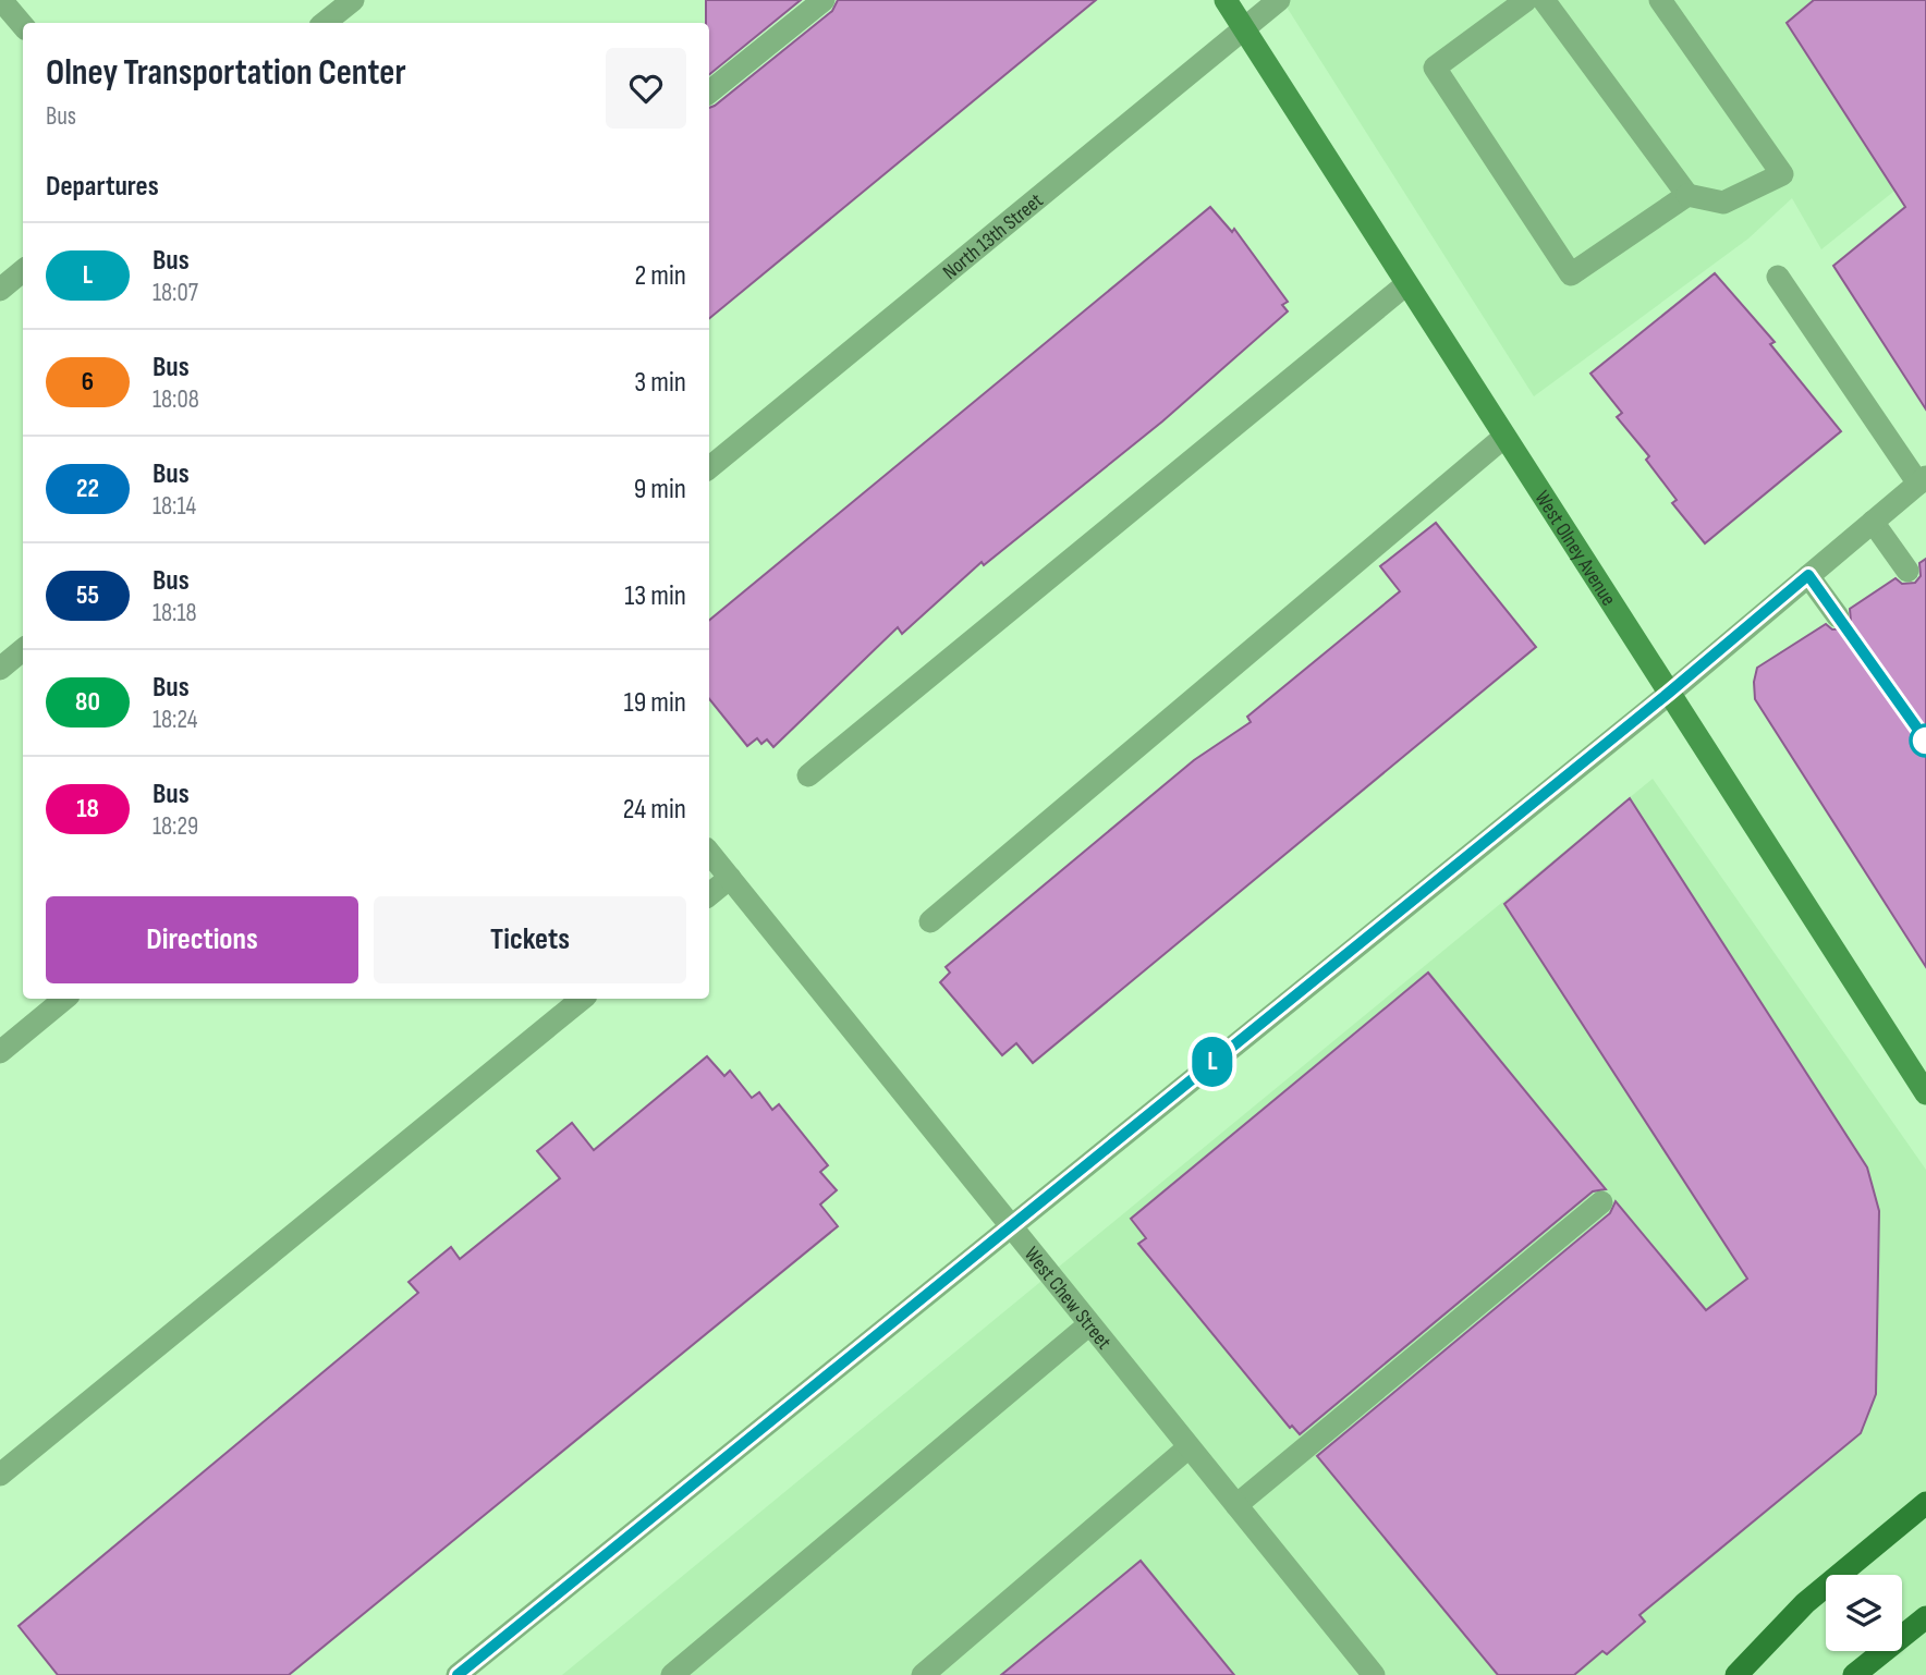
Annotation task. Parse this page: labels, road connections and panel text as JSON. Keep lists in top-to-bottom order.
{
  "streets": {
    "street": ["North 13th Street", "West Olney Avenue", "West Chew Street"]
  },
  "crossings": [
    ["North 13th Street", "West Olney Avenue"]
  ],
  "lines": ["bus line L"],
  "page": {
    "on_map": "L",
    "heading": [
      ["Olney Transportation Center", "Bus"],
      "Departures"
    ],
    "list": [
      {
        "mark": "L",
        "name": "Bus",
        "note": "18:07",
        "value": "2 min"
      },
      {
        "mark": "6",
        "name": "Bus",
        "note": "18:08",
        "value": "3 min"
      },
      {
        "mark": "22",
        "name": "Bus",
        "note": "18:14",
        "value": "9 min"
      },
      {
        "mark": "55",
        "name": "Bus",
        "note": "18:18",
        "value": "13 min"
      },
      {
        "mark": "80",
        "name": "Bus",
        "note": "18:24",
        "value": "19 min"
      },
      {
        "mark": "18",
        "name": "Bus",
        "note": "18:29",
        "value": "24 min"
      }
    ],
    "buttons": ["Directions", "Tickets"]
  }
}
